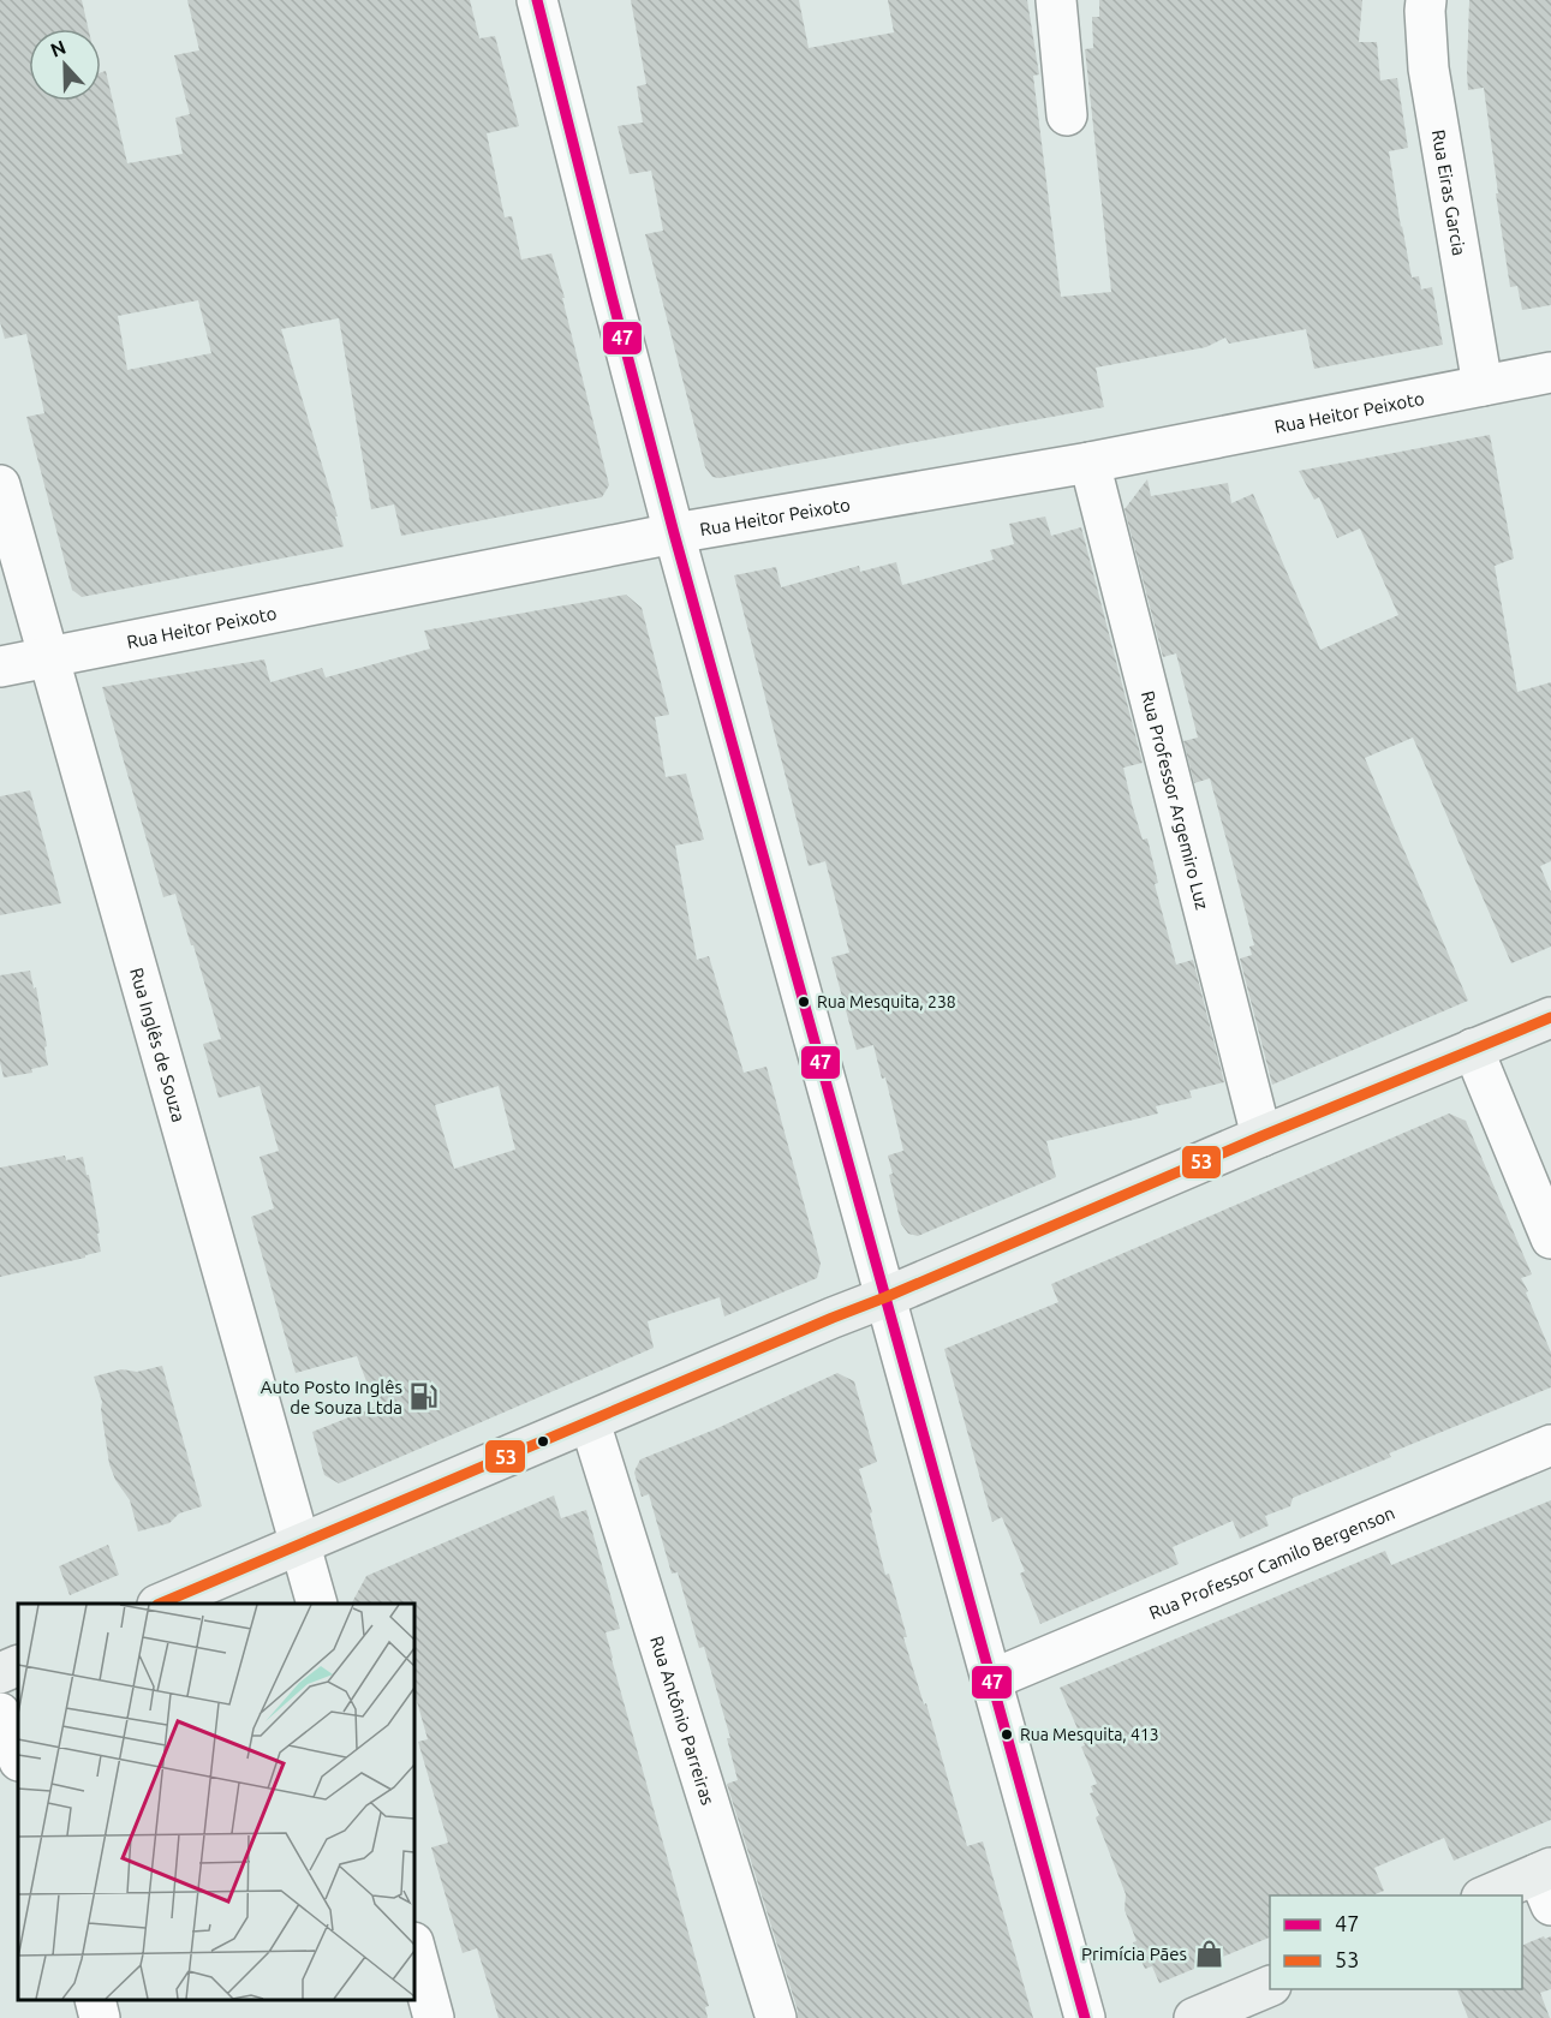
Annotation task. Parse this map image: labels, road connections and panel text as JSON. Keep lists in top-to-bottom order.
{
  "streets": {
    "street": [
      "Rua Eiras Garcia",
      "Rua Heitor Peixoto",
      "Rua Professor Argemiro Luz",
      "Rua Inglês de Souza",
      "Rua Professor Camilo Bergenson",
      "Rua Antônio Parreiras"
    ]
  },
  "crossings": [
    ["Rua Eiras Garcia", "Rua Heitor Peixoto"],
    ["Rua Heitor Peixoto", "Rua Professor Argemiro Luz"],
    ["Rua Heitor Peixoto", "Rua Inglês de Souza"]
  ],
  "places": {
    "other": ["Rua Mesquita, 238", "Rua Mesquita, 413"],
    "fuel station": ["Auto Posto Inglês de Souza Ltda"],
    "shop": ["Primícia Pães"]
  },
  "lines": ["transit line 47", "transit line 53"],
  "legend": ["47", "53"],
  "north": "top"
}
